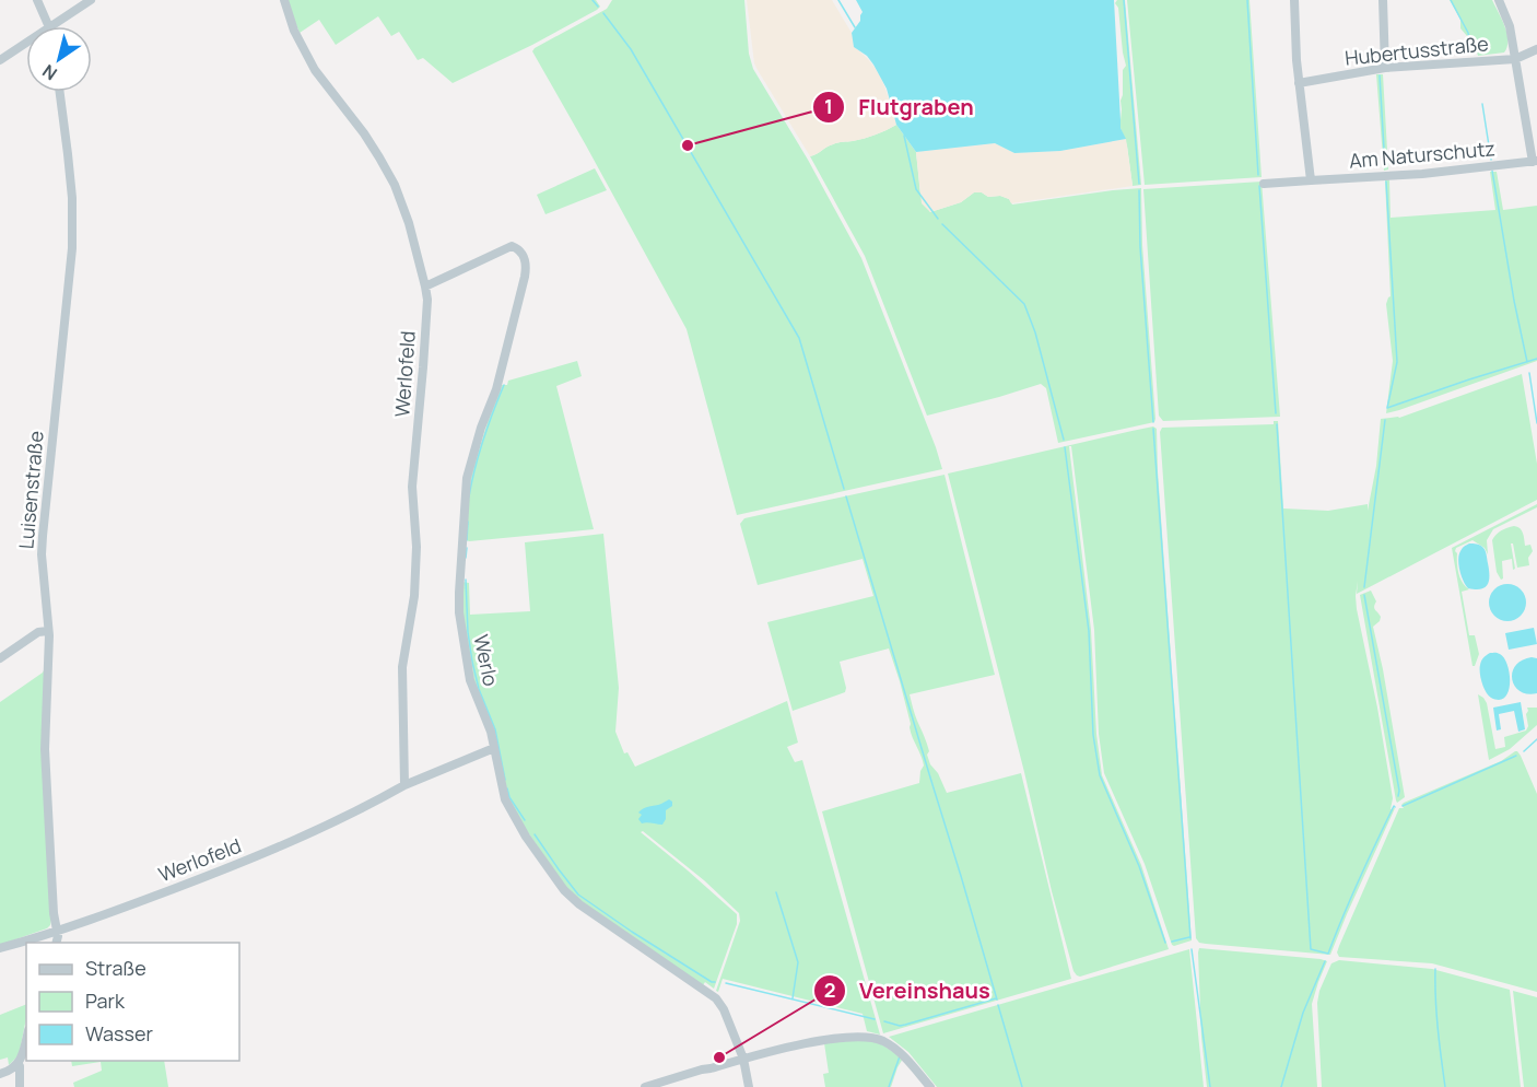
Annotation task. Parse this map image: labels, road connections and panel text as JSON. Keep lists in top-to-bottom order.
{
  "streets": {
    "street": [
      "Hubertusstraße",
      "Am Naturschutz",
      "Werlofeld",
      "Luisenstraße",
      "Werlo"
    ]
  },
  "crossings": [
    ["Werlofeld", "Luisenstraße"],
    ["Werlofeld", "Werlo"]
  ],
  "places": ["Flutgraben", "Vereinshaus"],
  "legend": ["Straße", "Park", "Wasser"],
  "north": "bottom left"
}
